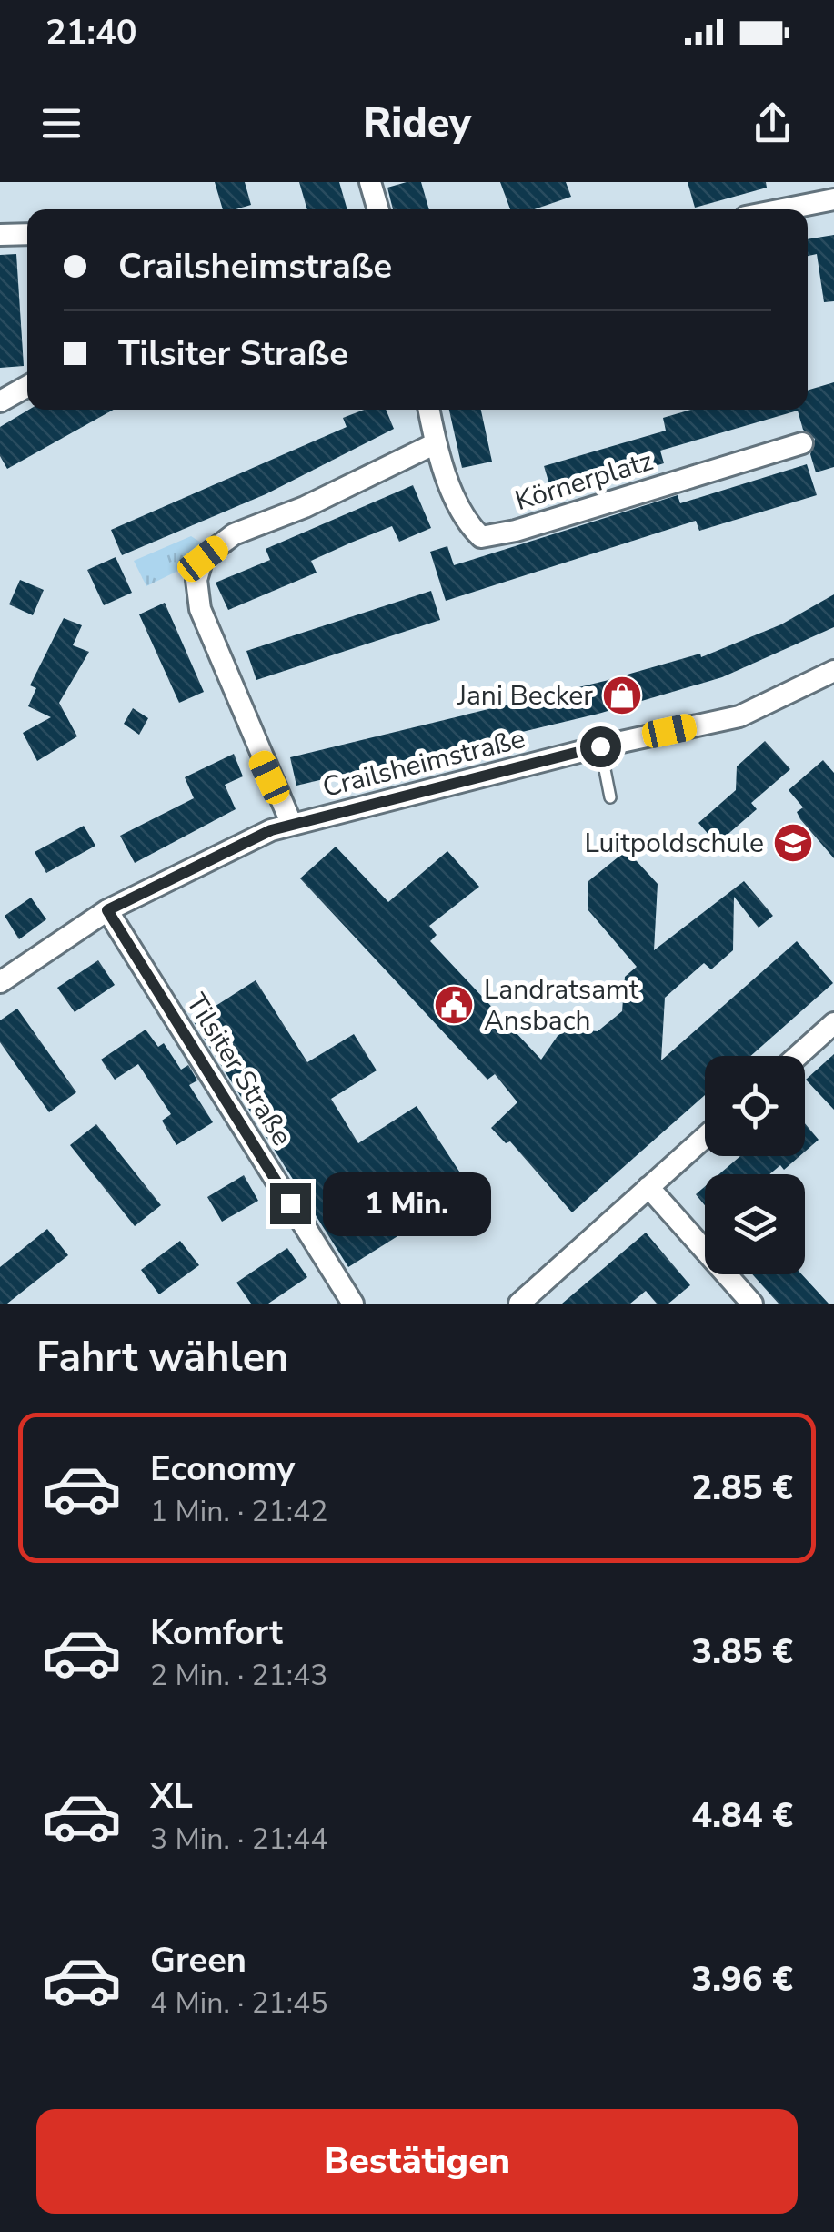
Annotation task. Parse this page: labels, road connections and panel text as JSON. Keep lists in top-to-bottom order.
{
  "streets": {
    "street": ["Körnerplatz", "Crailsheimstraße", "Tilsiter Straße"]
  },
  "crossings": [
    ["Crailsheimstraße", "Tilsiter Straße"]
  ],
  "places": {
    "shop": ["Jani Becker"],
    "school or university": ["Luitpoldschule"],
    "public building": ["Landratsamt Ansbach"]
  },
  "page": {
    "status": "21:40",
    "header": "Ridey",
    "banner": ["Crailsheimstraße", "Tilsiter Straße"],
    "bubble": "1 Min.",
    "heading": "Fahrt wählen",
    "list": [
      {
        "name": "Economy",
        "note": "1 Min. · 21:42",
        "value": "2.85 €"
      },
      {
        "name": "Komfort",
        "note": "2 Min. · 21:43",
        "value": "3.85 €"
      },
      {
        "name": "XL",
        "note": "3 Min. · 21:44",
        "value": "4.84 €"
      },
      {
        "name": "Green",
        "note": "4 Min. · 21:45",
        "value": "3.96 €"
      }
    ],
    "buttons": "Bestätigen"
  }
}
